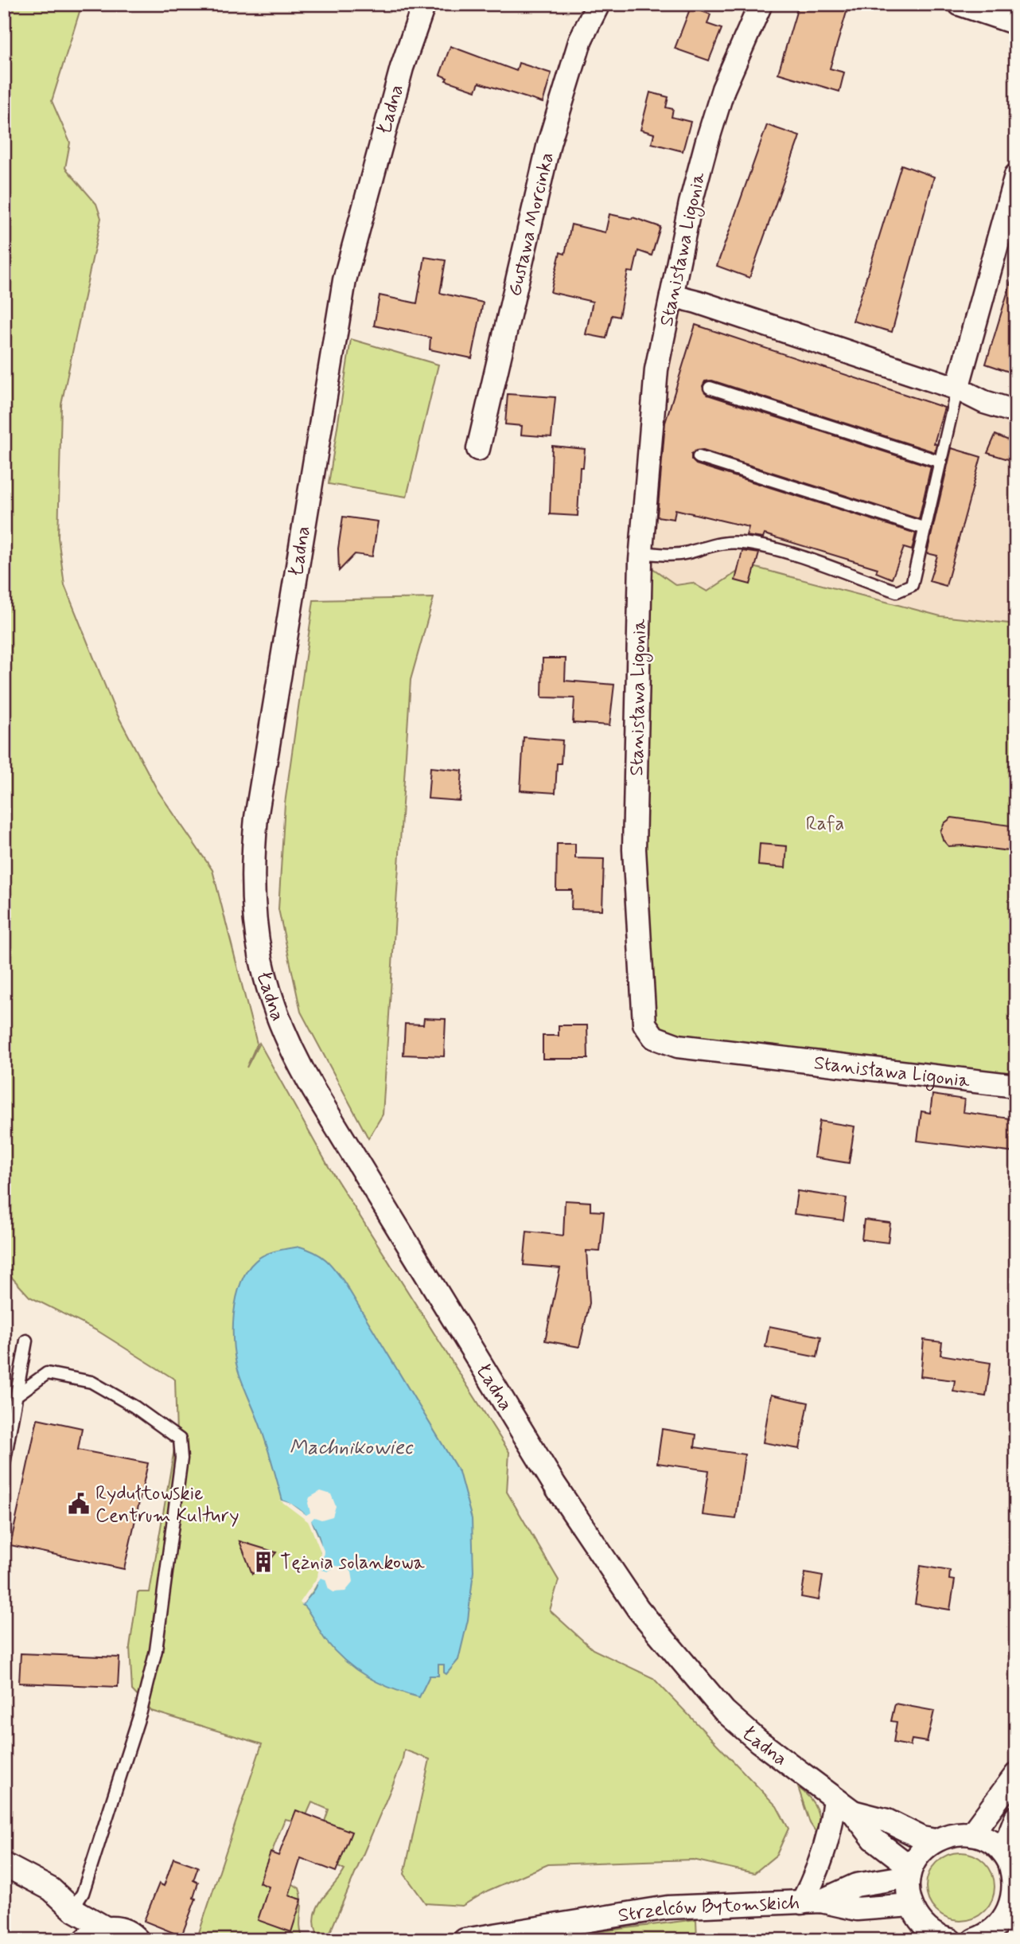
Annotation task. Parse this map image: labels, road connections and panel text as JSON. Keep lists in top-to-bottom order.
{
  "streets": {
    "street": [
      "Ładna",
      "Gustawa Morcinka",
      "Stanisława Ligonia",
      "Strzelców Bytomskich"
    ]
  },
  "crossings": [
    ["Ładna", "Strzelców Bytomskich"]
  ],
  "water": ["Machnikowiec"],
  "parks": ["Rafa"],
  "places": {
    "public building": ["Rydułtowskie Centrum Kultury"],
    "building": ["Tężnia solankowa"]
  }
}
